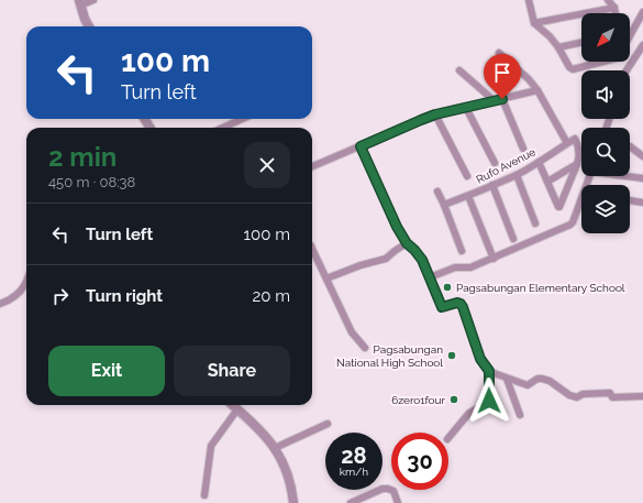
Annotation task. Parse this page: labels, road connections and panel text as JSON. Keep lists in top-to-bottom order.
{
  "streets": {
    "street": ["Rufo Avenue"]
  },
  "places": ["Pagsabungan Elementary School", "Pagsabungan National High School", "6zero1four"],
  "north": "bottom left",
  "page": {
    "turn": ["100 m", "Turn left"],
    "heading": ["2 min", "450 m · 08:38"],
    "list": [
      {
        "name": "Turn left",
        "value": "100 m"
      },
      {
        "name": "Turn right",
        "value": "20 m"
      }
    ],
    "buttons": ["Exit", "Share"],
    "speed": "28 km/h",
    "limit": "30"
  }
}
